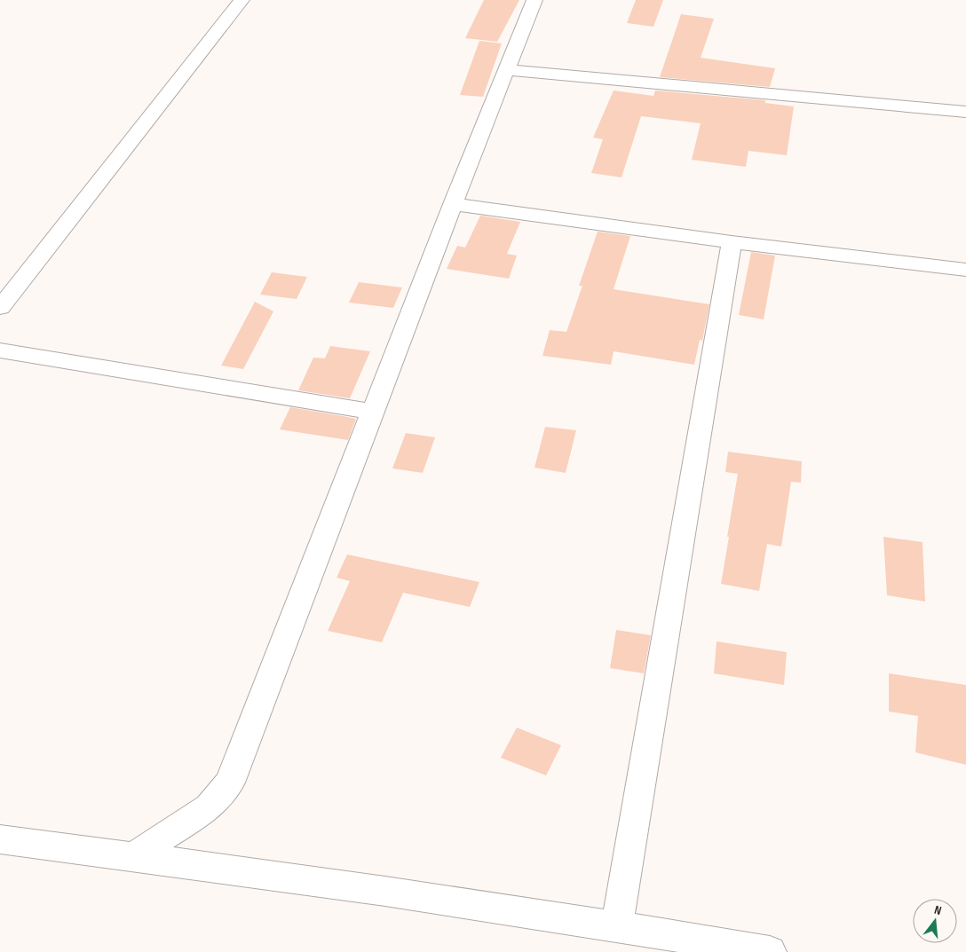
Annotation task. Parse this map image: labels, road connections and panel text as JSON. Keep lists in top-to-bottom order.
{
  "north": "top"
}
